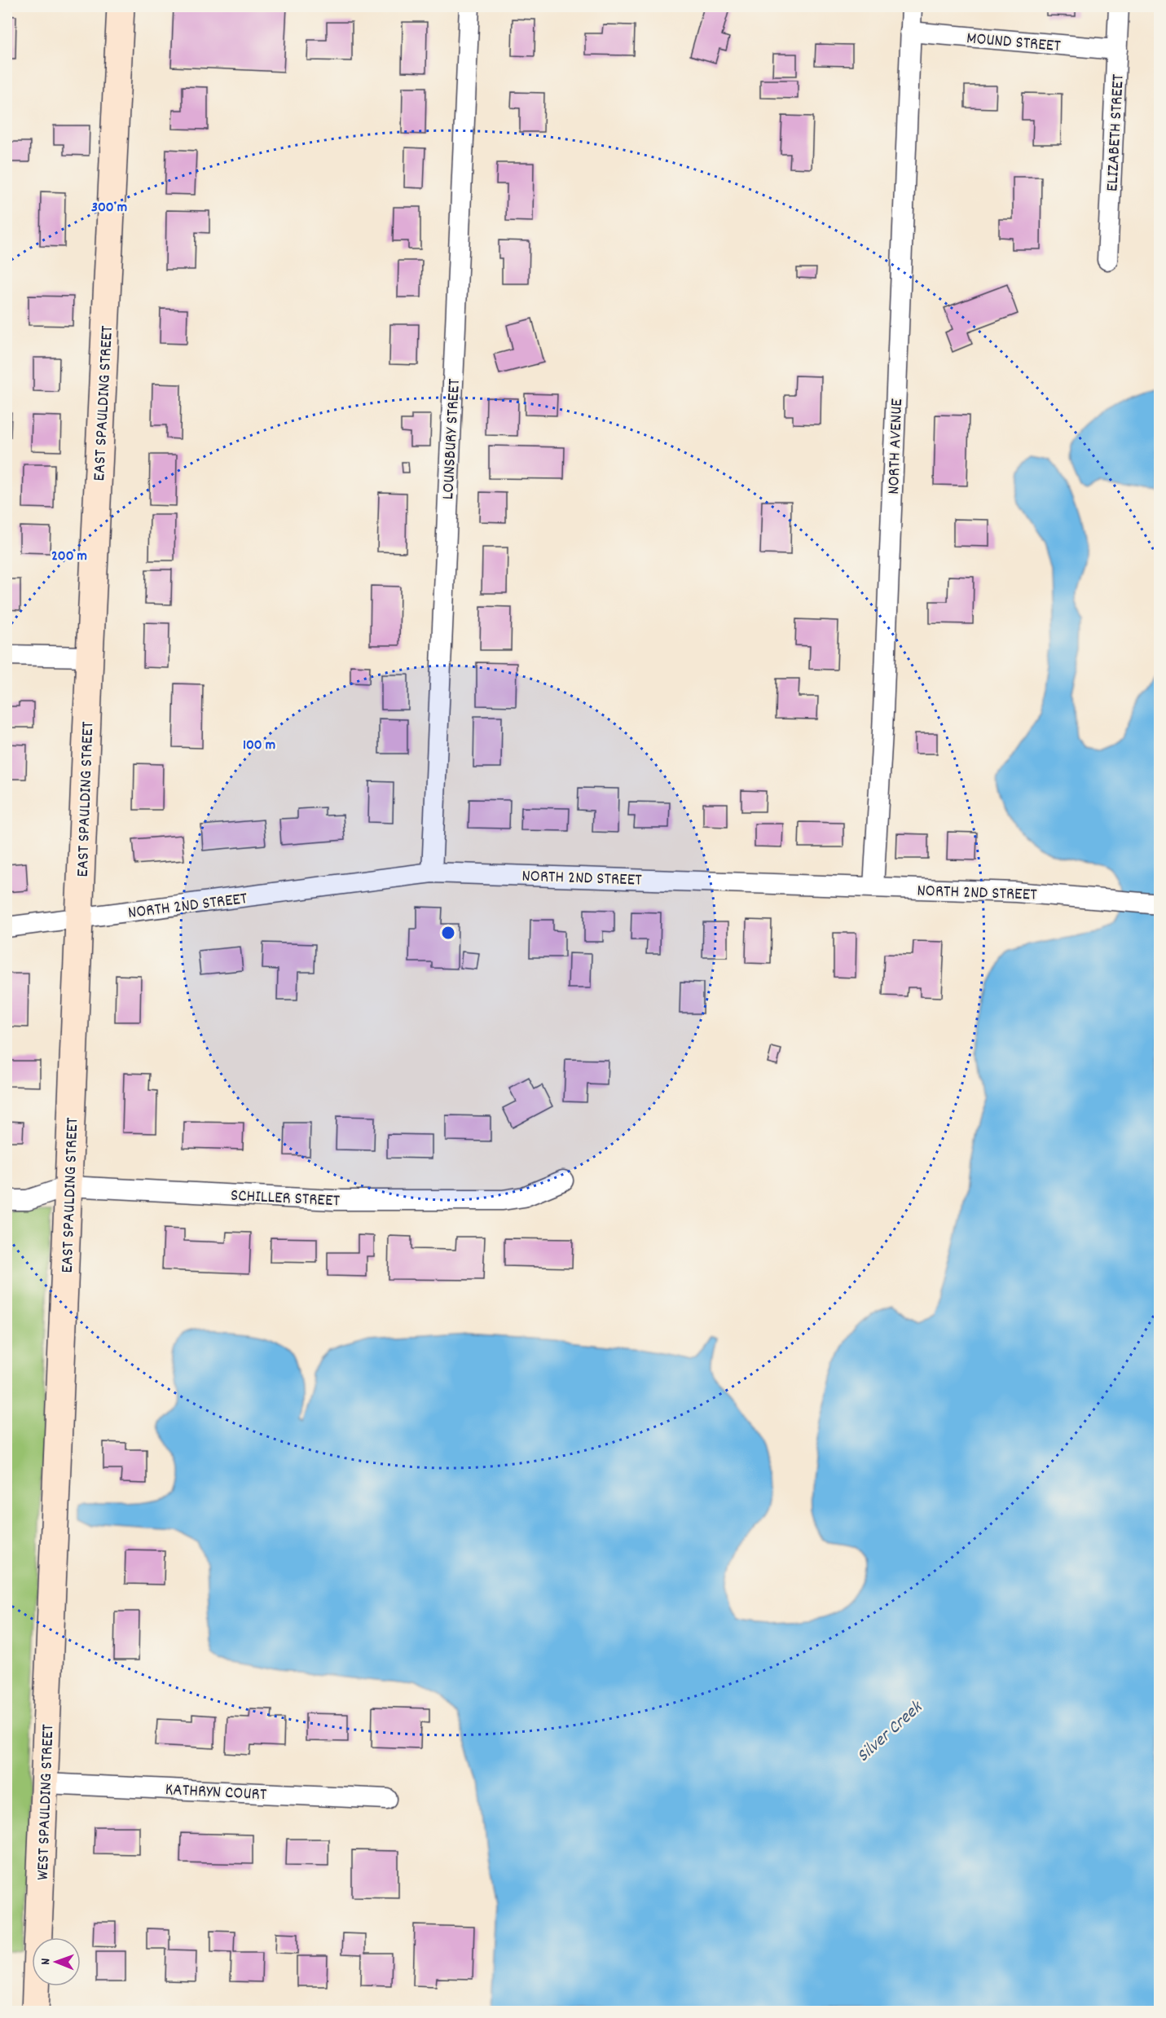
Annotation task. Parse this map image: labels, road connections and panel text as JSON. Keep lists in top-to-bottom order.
{
  "streets": {
    "street": [
      "MOUND STREET",
      "ELIZABETH STREET",
      "EAST SPAULDING STREET",
      "LOUNSBURY STREET",
      "NORTH AVENUE",
      "NORTH 2ND STREET",
      "SCHILLER STREET",
      "KATHRYN COURT",
      "WEST SPAULDING STREET"
    ]
  },
  "crossings": [
    ["MOUND STREET", "ELIZABETH STREET"],
    ["MOUND STREET", "NORTH AVENUE"],
    ["EAST SPAULDING STREET", "NORTH 2ND STREET"],
    ["EAST SPAULDING STREET", "SCHILLER STREET"],
    ["EAST SPAULDING STREET", "WEST SPAULDING STREET"],
    ["LOUNSBURY STREET", "NORTH 2ND STREET"],
    ["NORTH AVENUE", "NORTH 2ND STREET"],
    ["KATHRYN COURT", "WEST SPAULDING STREET"]
  ],
  "water": ["Silver Creek"],
  "north": "left",
  "rings": ["300 m", "200 m", "100 m"]
}
